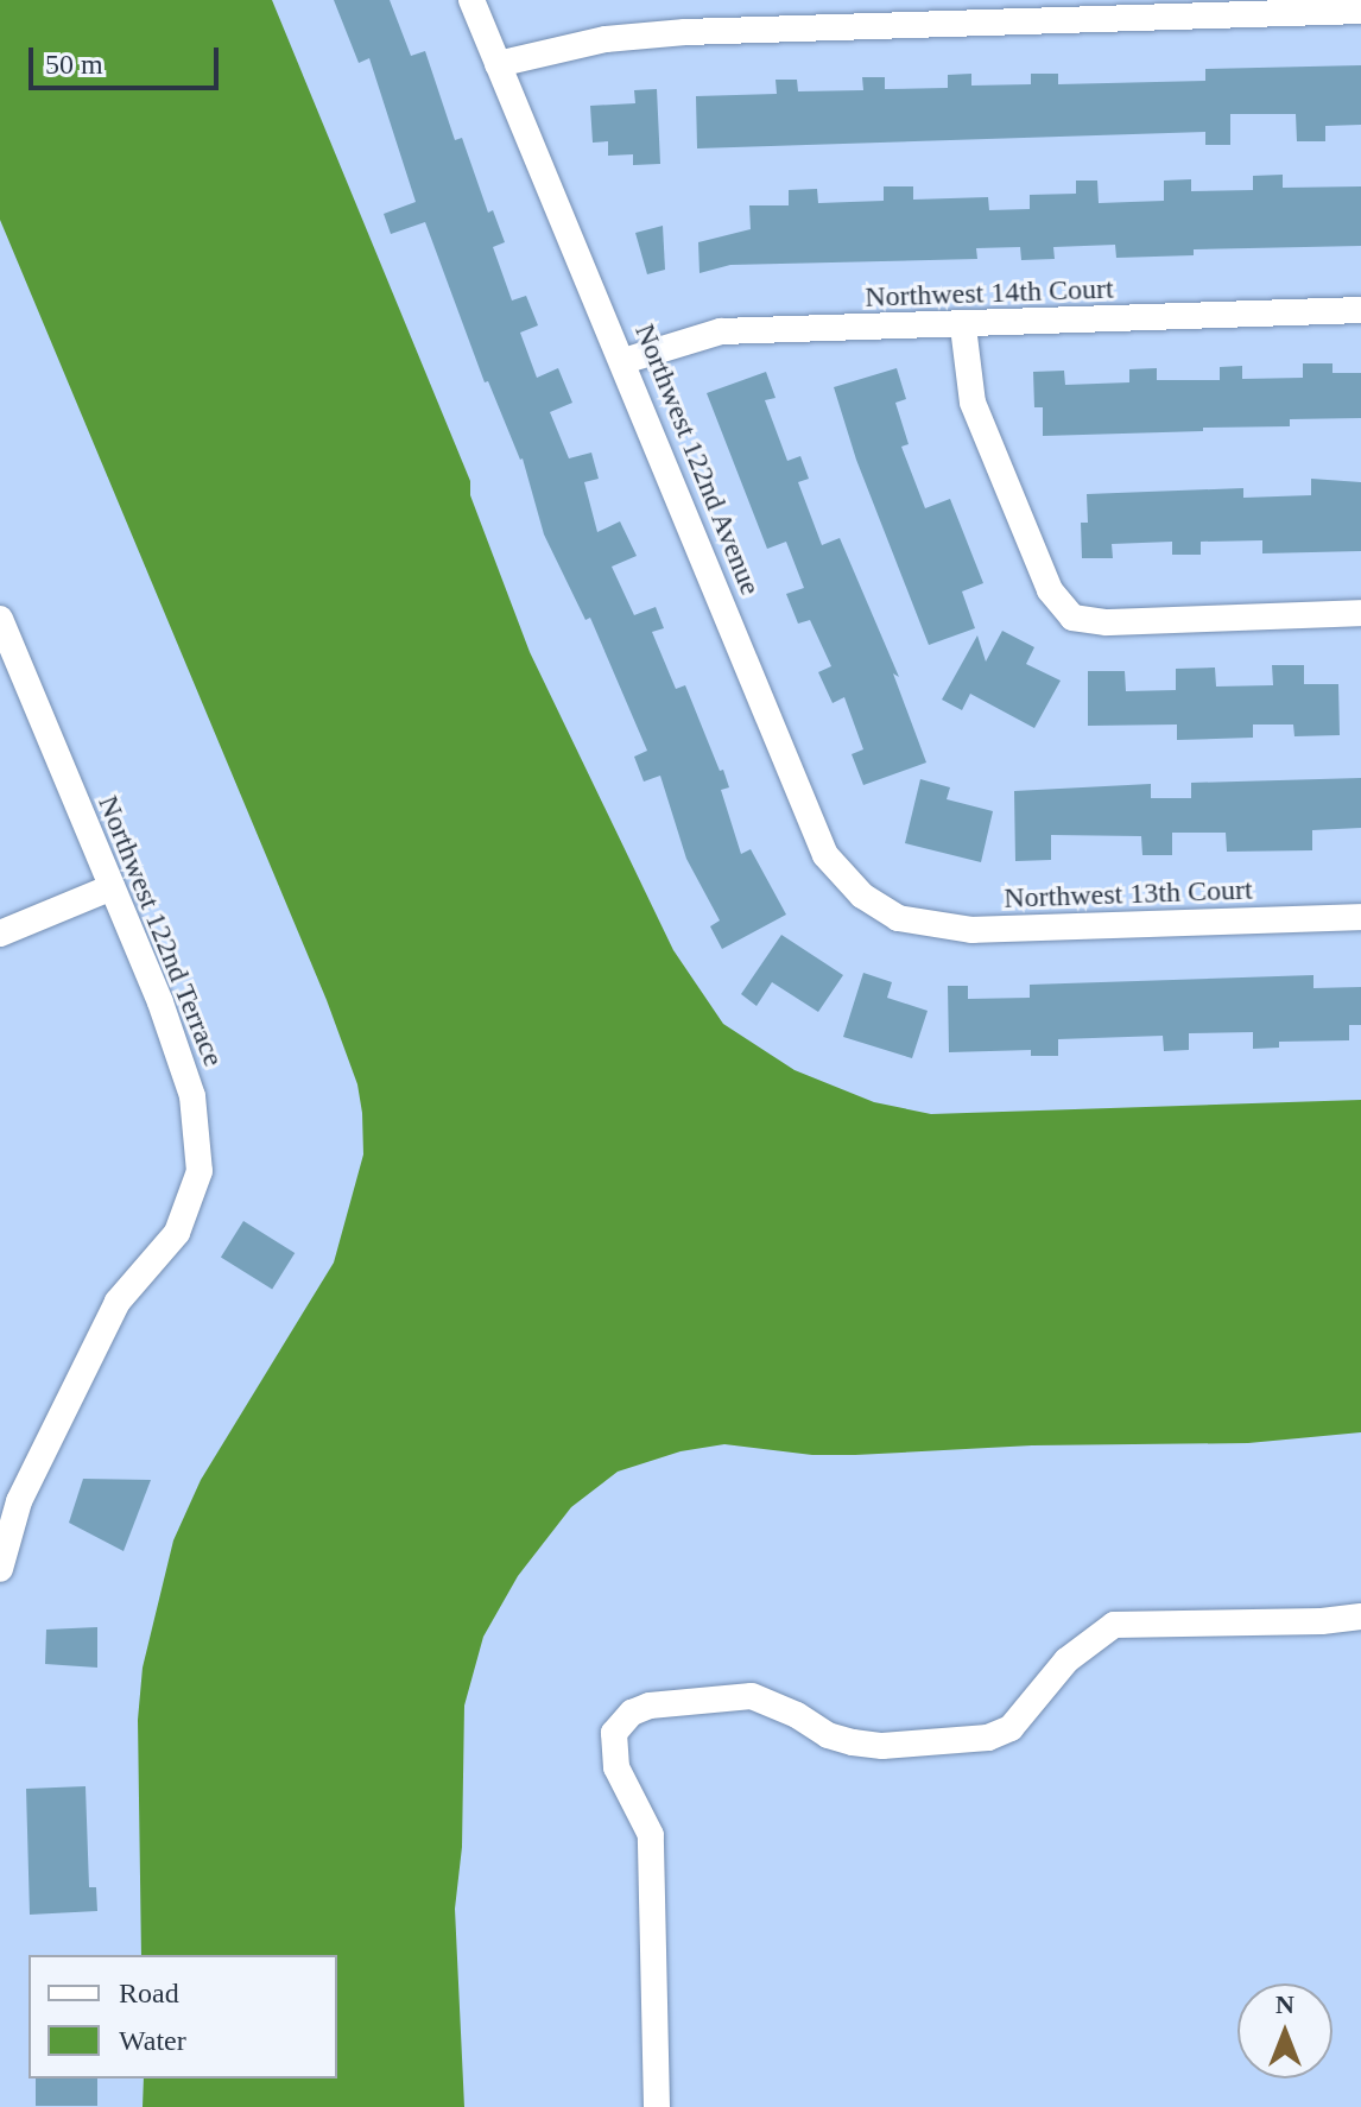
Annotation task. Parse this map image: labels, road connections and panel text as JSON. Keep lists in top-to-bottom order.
{
  "streets": {
    "street": [
      "Northwest 14th Court",
      "Northwest 122nd Avenue",
      "Northwest 13th Court",
      "Northwest 122nd Terrace"
    ]
  },
  "crossings": [
    ["Northwest 14th Court", "Northwest 122nd Avenue"],
    ["Northwest 122nd Avenue", "Northwest 13th Court"]
  ],
  "legend": ["Road", "Water"],
  "scale_bar": "50 m",
  "north": "top"
}
